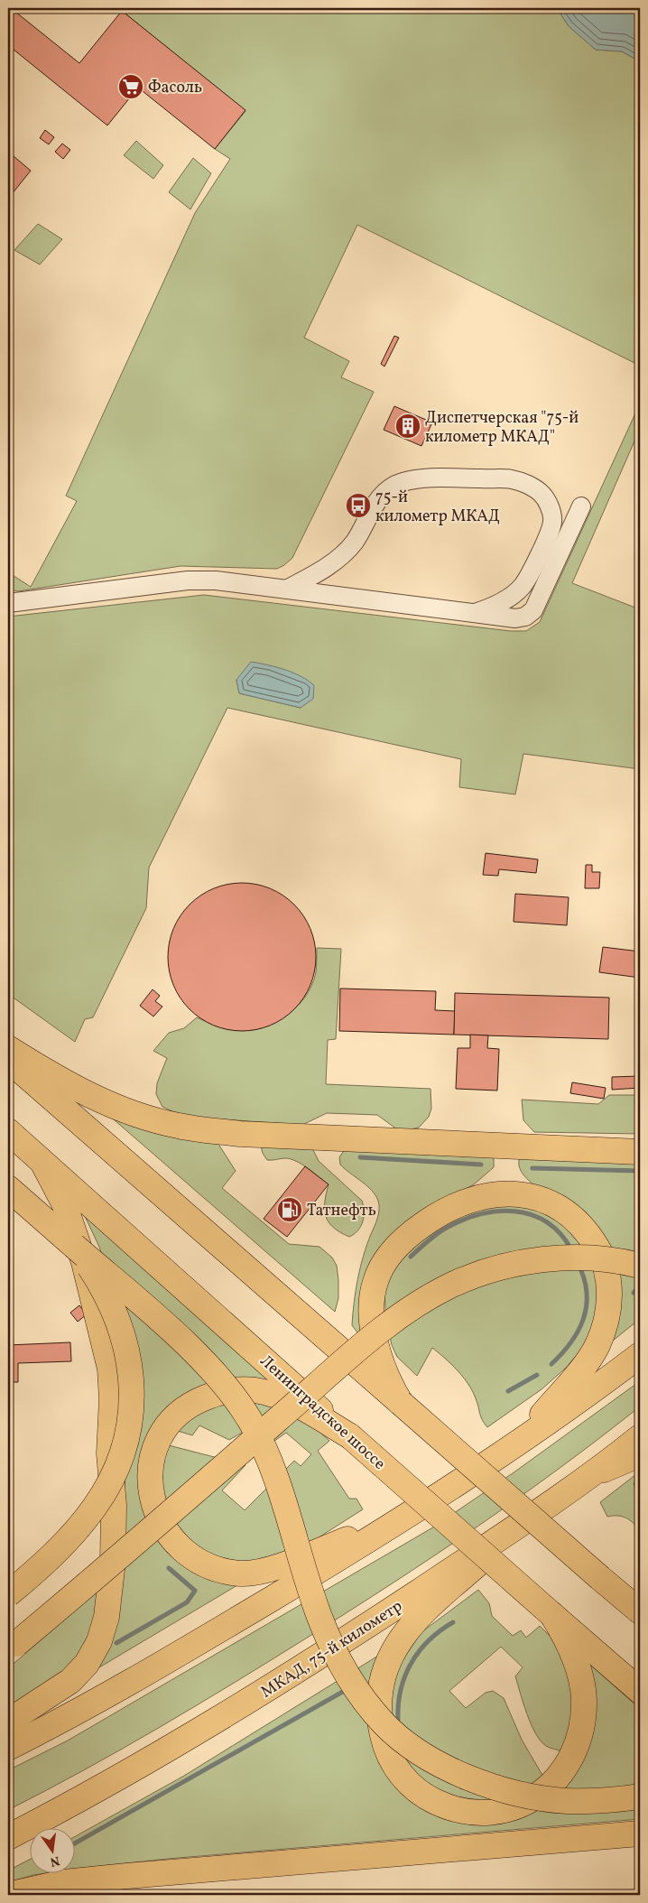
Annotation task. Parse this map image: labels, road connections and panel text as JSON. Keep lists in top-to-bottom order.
{
  "streets": {
    "main road": ["Ленинградское шоссе", "МКАД, 75-й километр"]
  },
  "places": {
    "supermarket": ["Фасоль"],
    "building": ["Диспетчерская \"75-й километр МКАД\""],
    "bus stop": ["75-й километр МКАД"],
    "fuel station": ["Татнефть"]
  },
  "north": "bottom"
}
